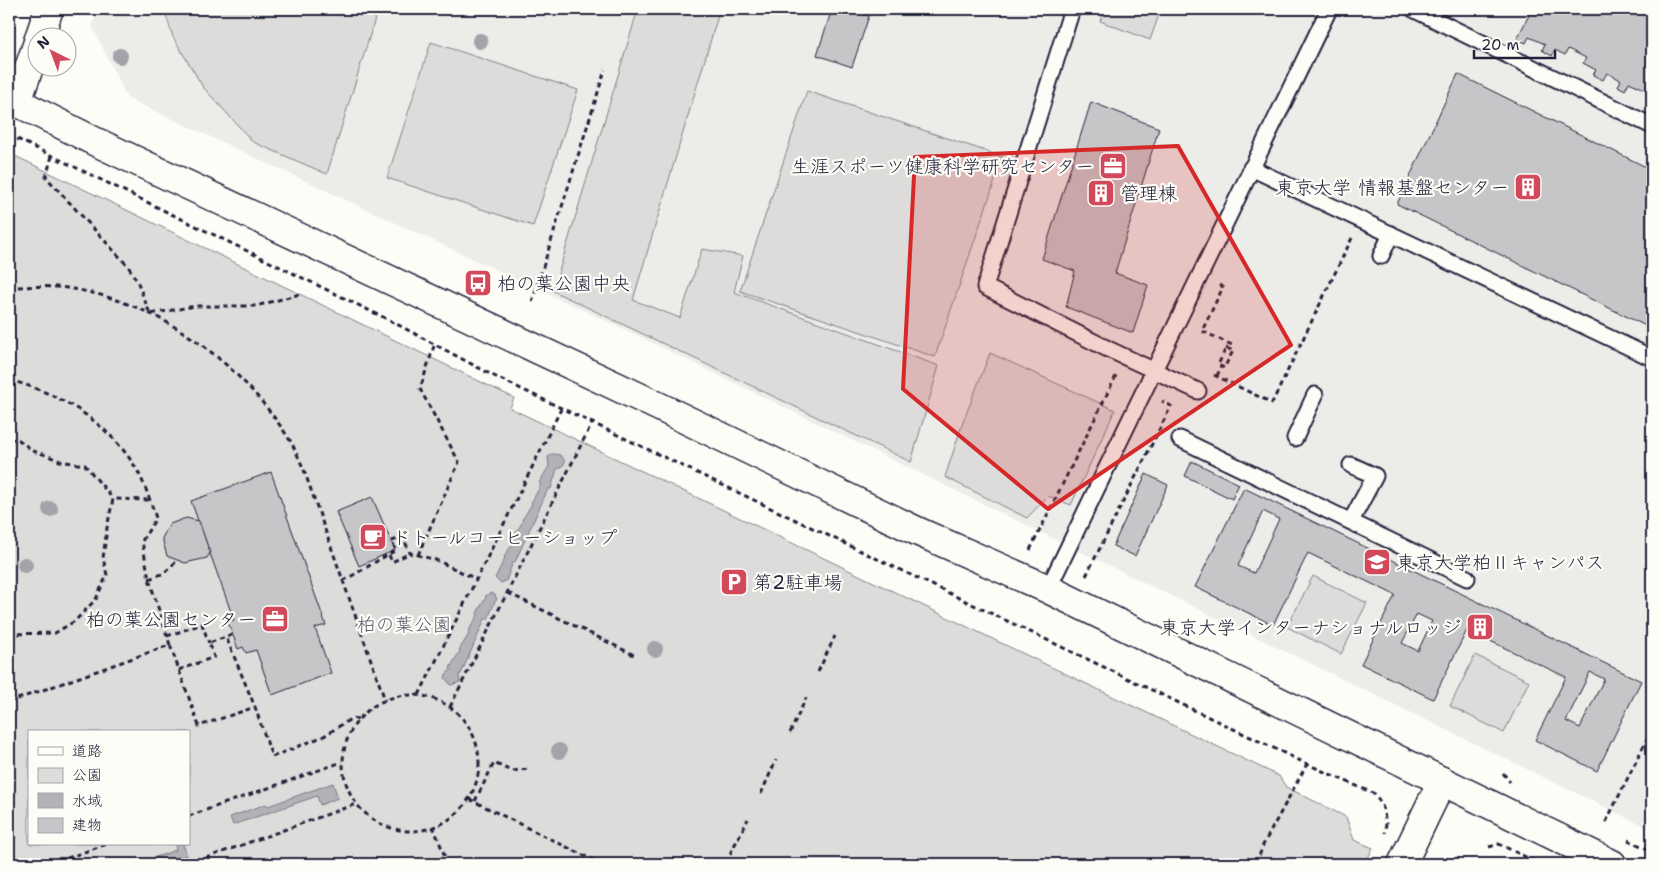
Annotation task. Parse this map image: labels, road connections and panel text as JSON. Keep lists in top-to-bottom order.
{
  "parks": ["柏の葉公園"],
  "places": {
    "office": ["生涯スポーツ健康科学研究センター", "柏の葉公園センター"],
    "building": ["東京大学 情報基盤センター", "管理棟", "東京大学インターナショナルロッジ"],
    "bus stop": ["柏の葉公園中央"],
    "cafe": ["ドトールコーヒーショップ"],
    "school or university": ["東京大学柏Ⅱキャンパス"],
    "parking": ["第2駐車場"]
  },
  "legend": [
    "道路",
    "公園",
    "水域",
    "建物"
  ],
  "scale_bar": "20 m",
  "north": "top left"
}
